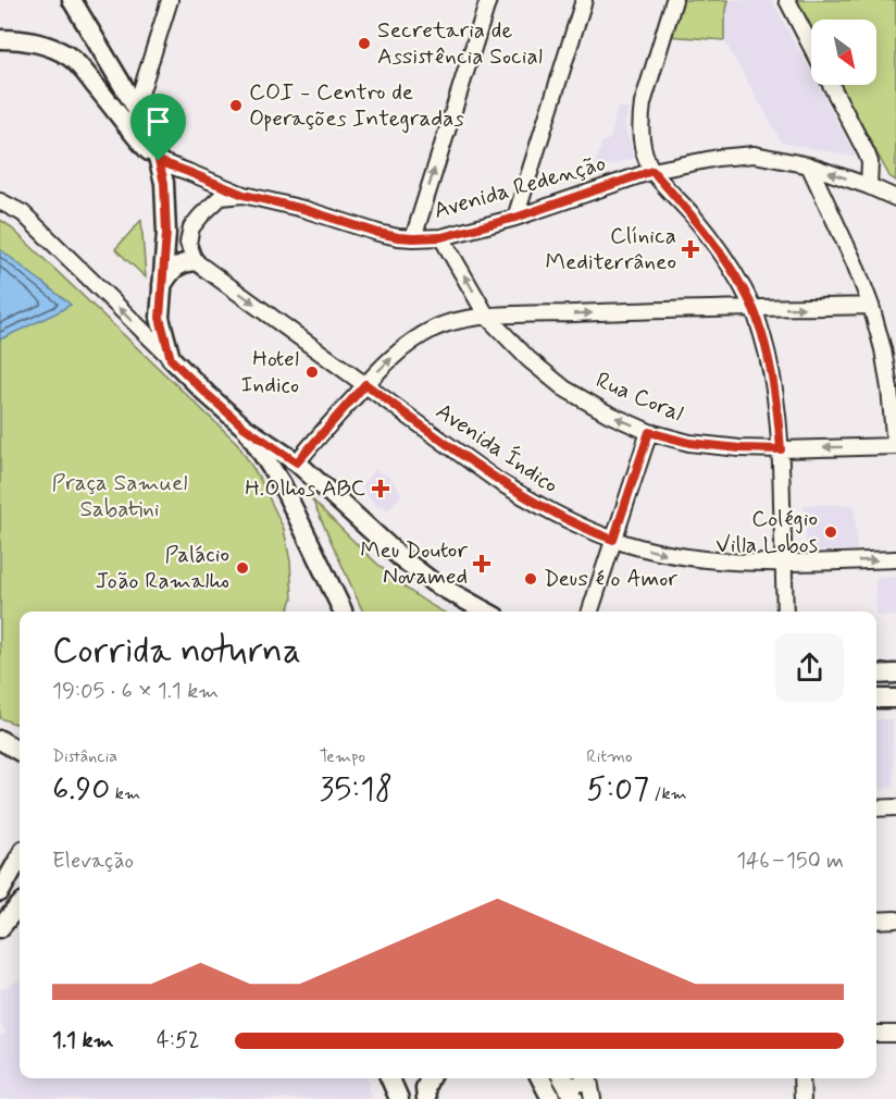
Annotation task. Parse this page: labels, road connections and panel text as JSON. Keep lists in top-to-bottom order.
{
  "streets": {
    "street": ["Avenida Redenção", "Rua Coral", "Avenida Índico"]
  },
  "crossings": [
    ["Avenida Redenção", "Rua Coral"]
  ],
  "one_way": ["Rua Coral", "Avenida Índico"],
  "parks": ["Praça Samuel Sabatini"],
  "places": {
    "other": [
      "Secretaria de Assistência Social",
      "COI - Centro de Operações Integradas",
      "Hotel Indico",
      "Colégio Villa Lobos",
      "Palácio João Ramalho",
      "Deus é o Amor"
    ],
    "health": ["Clínica Mediterrâneo", "H.Olhos ABC", "Meu Doutor Novamed"]
  },
  "north": "bottom right",
  "page": {
    "heading": ["Corrida noturna", "19:05 · 6 × 1.1 km"],
    "stats": [
      ["Distância", "6.90 km"],
      ["Tempo", "35:18"],
      ["Ritmo", "5:07 /km"]
    ],
    "chart": ["Elevação", "146–150 m"],
    "list": [
      {
        "name": "1.1 km",
        "note": "4:52"
      }
    ]
  }
}
